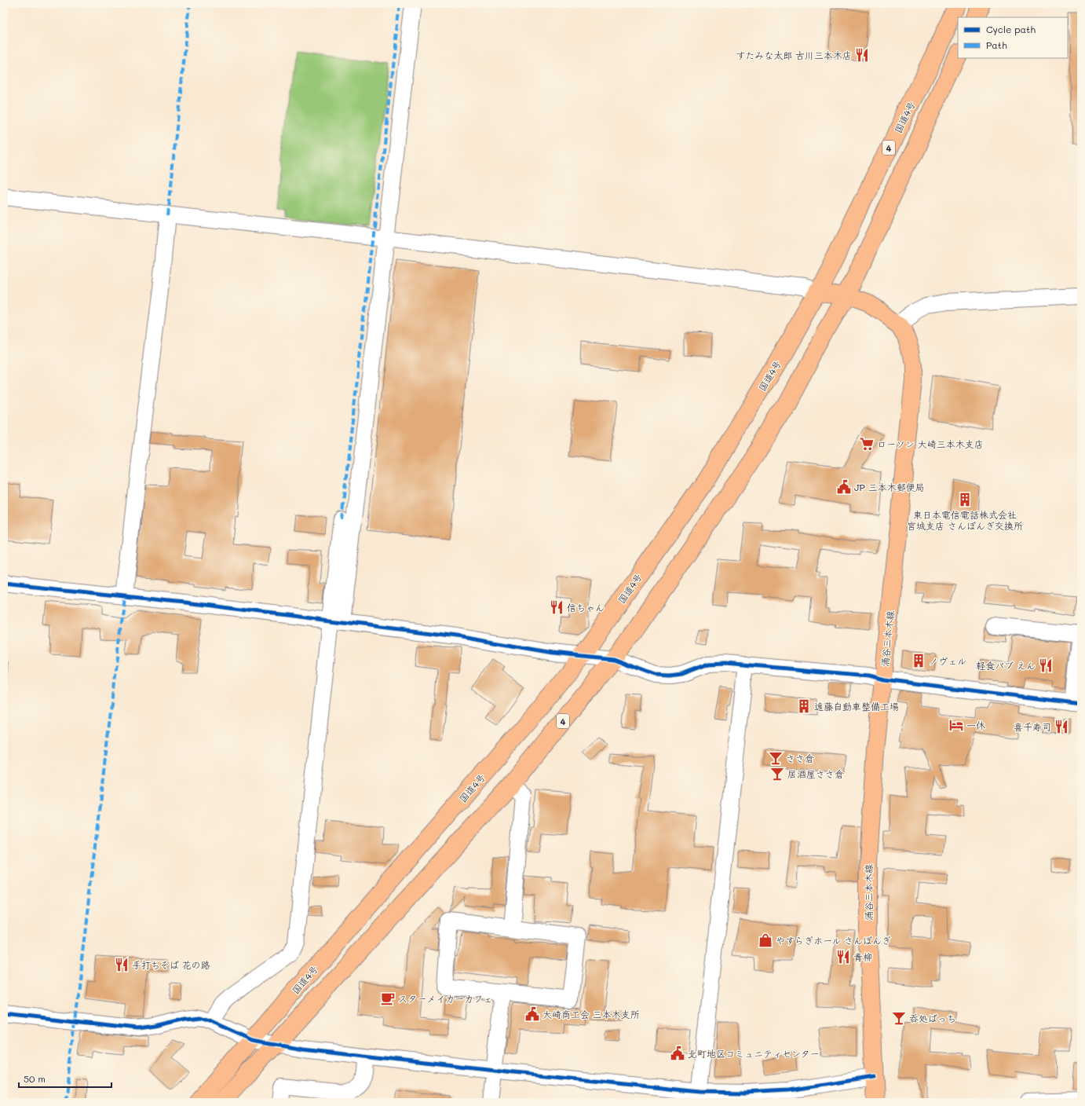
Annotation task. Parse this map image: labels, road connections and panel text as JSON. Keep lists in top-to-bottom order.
{
  "streets": {
    "main road": ["国道4号", "4", "涌谷三本木線"]
  },
  "crossings": [
    ["国道4号", "涌谷三本木線"],
    ["4", "涌谷三本木線"]
  ],
  "places": {
    "restaurant": [
      "すたみな太郎 古川三本木店",
      "信ちゃん",
      "軽食パブ えん",
      "喜千寿司",
      "青柳",
      "手打ちそば 花の路"
    ],
    "supermarket": ["ローソン 大崎三本木支店"],
    "public building": ["JP 三本木郵便局", "大崎商工会 三本木支所", "北町地区コミュニティセンター"],
    "building": ["東日本電信電話株式会社 宮城支店 さんぼんぎ交換所", "ノヴェル", "遠藤自動車整備工場"],
    "hotel": ["一休"],
    "bar": ["ささ倉", "居酒屋ささ倉", "呑処ばっち"],
    "shop": ["やすらぎホール さんぼんぎ"],
    "cafe": ["スターメイカーカフェ"]
  },
  "legend": ["Cycle path", "Path"],
  "scale_bar": "50 m"
}
